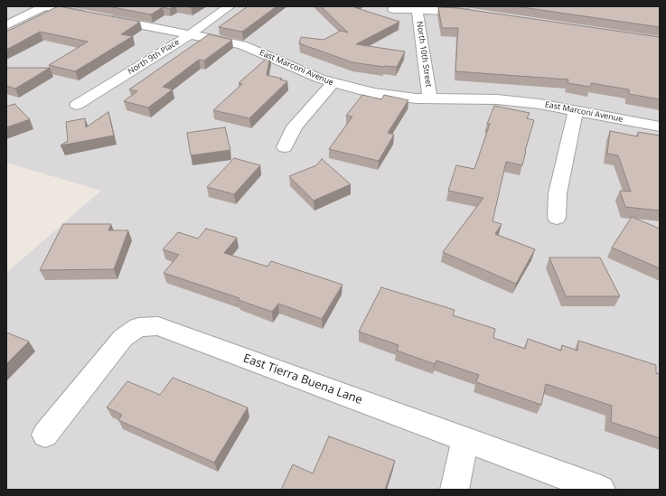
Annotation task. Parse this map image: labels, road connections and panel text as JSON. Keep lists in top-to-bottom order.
{
  "streets": {
    "street": [
      "North 10th Street",
      "North 9th Place",
      "East Marconi Avenue",
      "East Tierra Buena Lane"
    ]
  },
  "crossings": [
    ["North 10th Street", "East Marconi Avenue"],
    ["North 9th Place", "East Marconi Avenue"]
  ]
}
